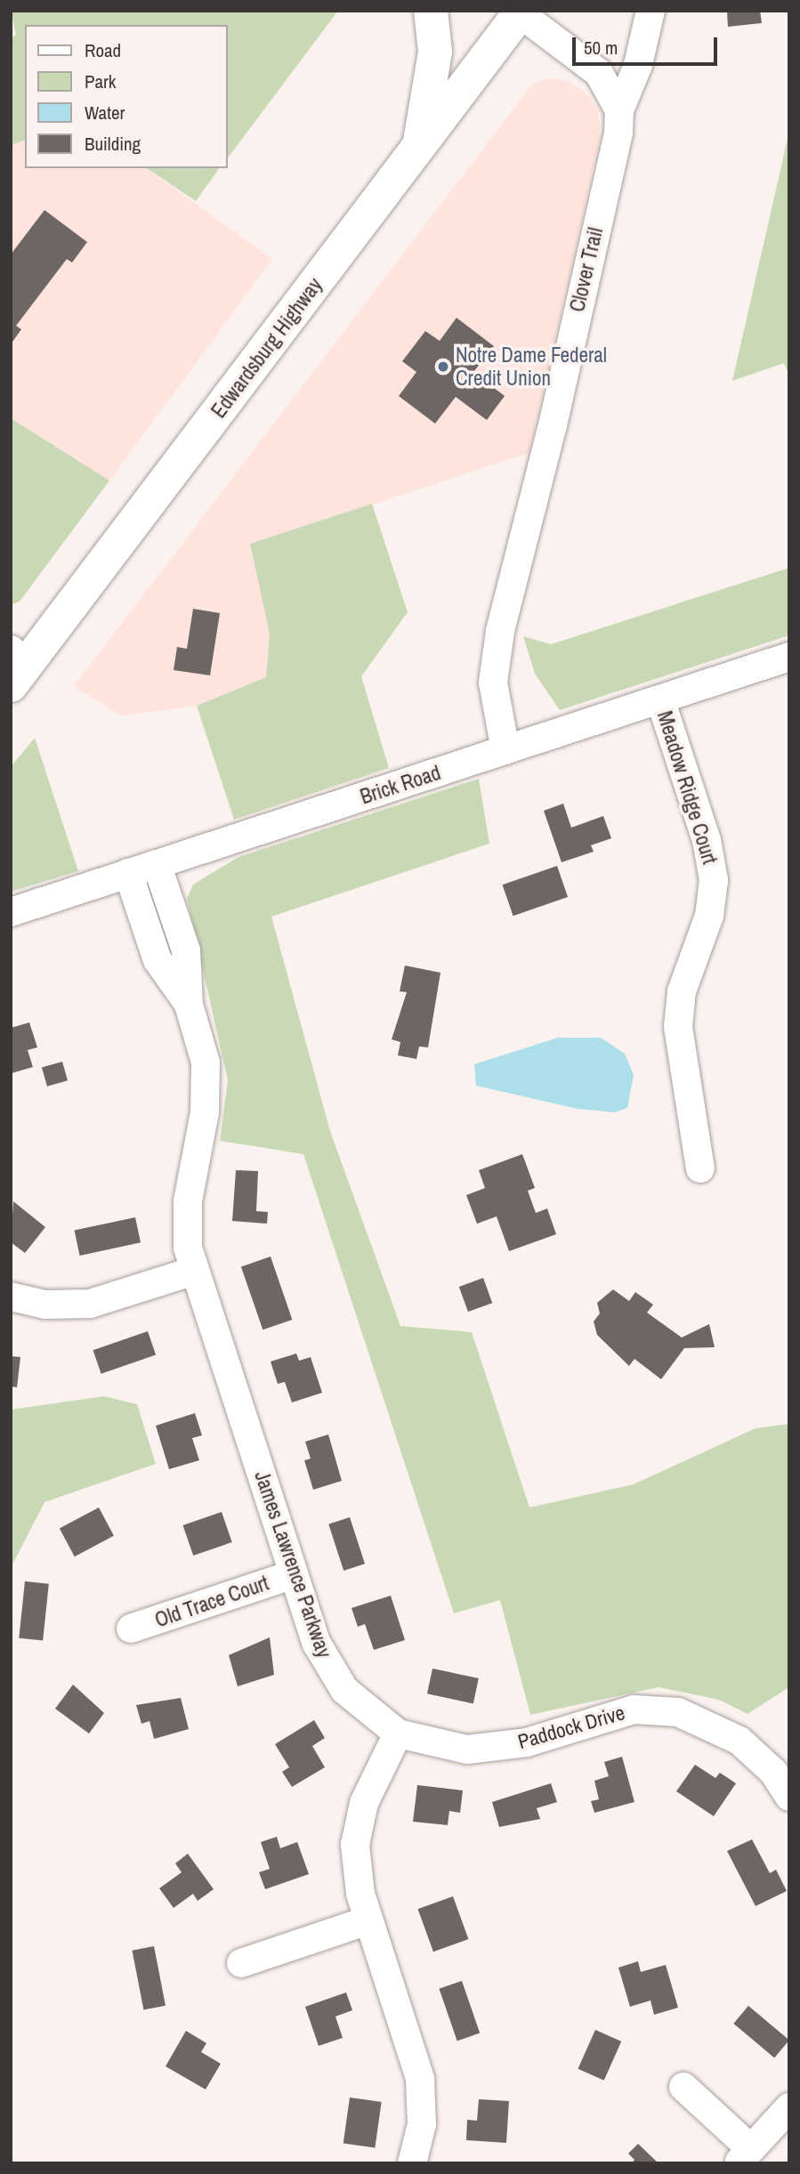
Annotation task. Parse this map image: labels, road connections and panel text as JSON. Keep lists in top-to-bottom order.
{
  "streets": {
    "main road": ["Edwardsburg Highway"],
    "street": [
      "Clover Trail",
      "Brick Road",
      "Meadow Ridge Court",
      "James Lawrence Parkway",
      "Old Trace Court",
      "Paddock Drive"
    ]
  },
  "crossings": [
    ["Clover Trail", "Brick Road"],
    ["Brick Road", "Meadow Ridge Court"],
    ["Brick Road", "James Lawrence Parkway"],
    ["James Lawrence Parkway", "Old Trace Court"],
    ["James Lawrence Parkway", "Paddock Drive"]
  ],
  "places": ["Notre Dame Federal Credit Union"],
  "legend": [
    "Road",
    "Park",
    "Water",
    "Building"
  ],
  "scale_bar": "50 m"
}
